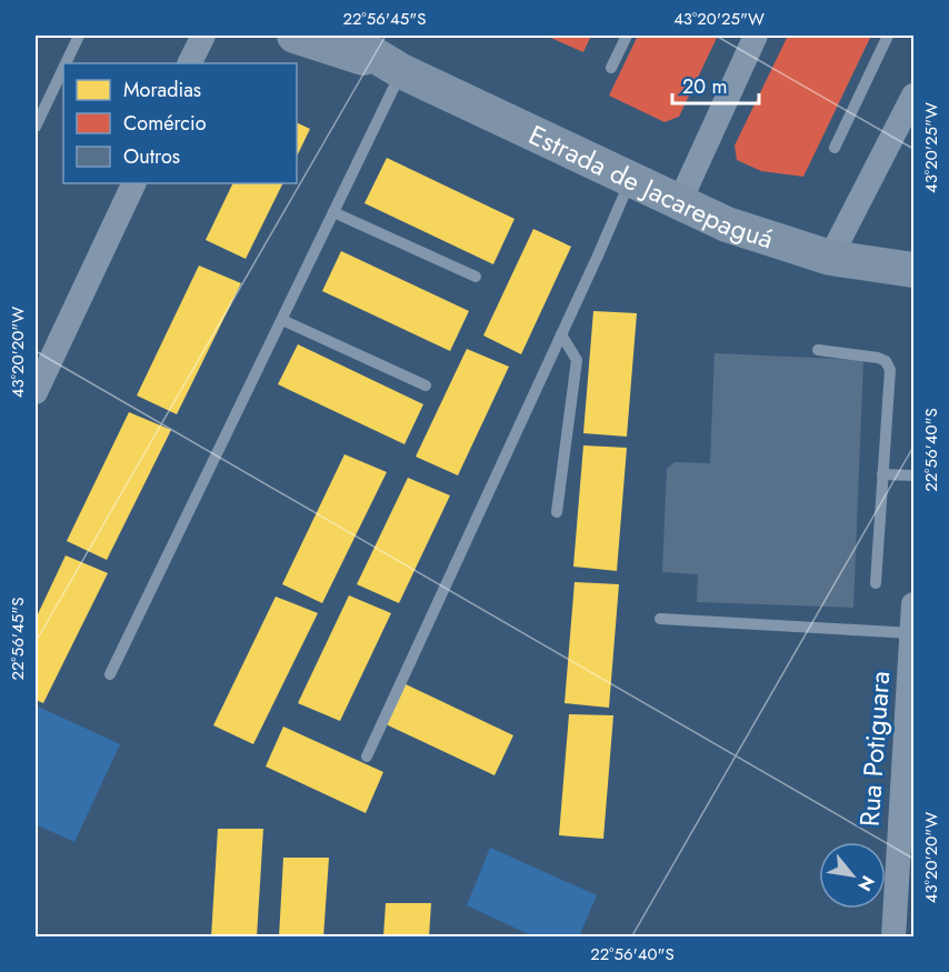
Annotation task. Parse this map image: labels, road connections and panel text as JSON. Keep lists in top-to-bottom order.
{
  "streets": {
    "main road": ["Estrada de Jacarepaguá"],
    "street": ["Rua Potiguara"]
  },
  "legend": ["Moradias", "Comércio", "Outros"],
  "scale_bar": "20 m",
  "north": "bottom right",
  "coordinates": [
    "22°56'45\"S",
    "43°20'25\"W",
    "43°20'20\"W",
    "22°56'40\"S"
  ]
}
